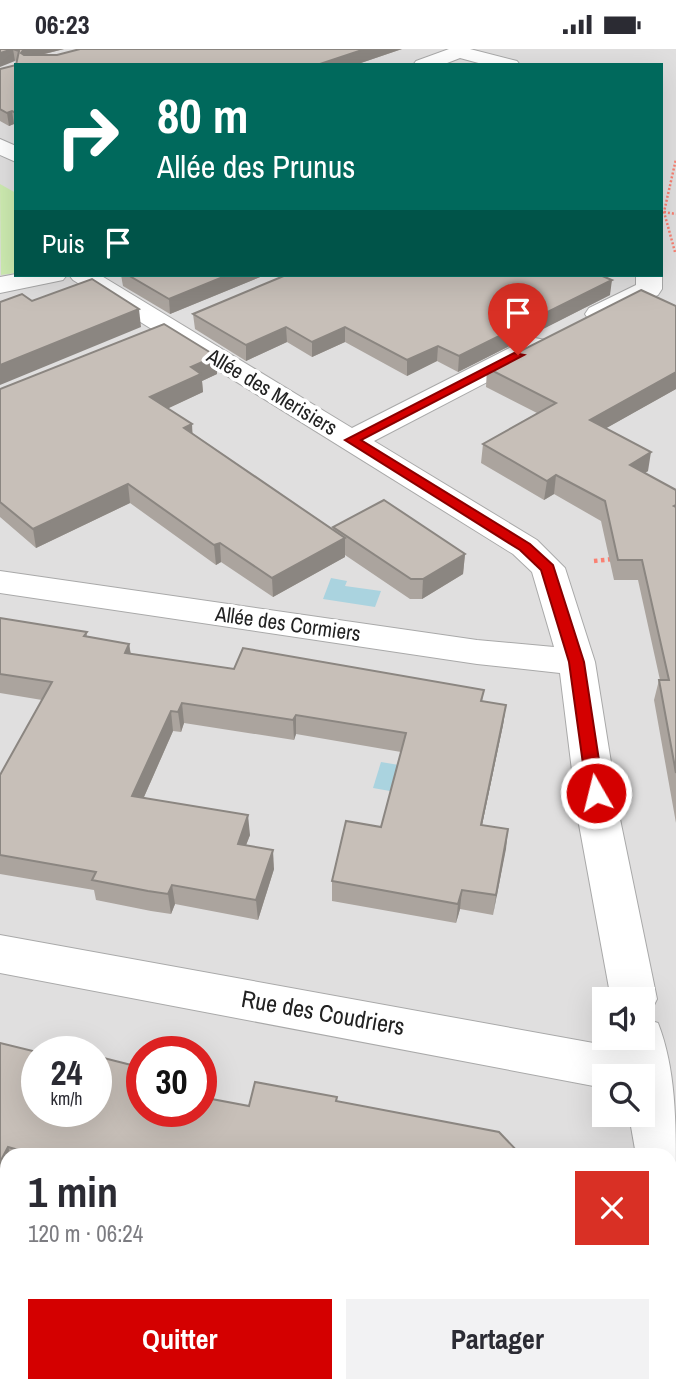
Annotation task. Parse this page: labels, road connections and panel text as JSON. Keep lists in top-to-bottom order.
{
  "streets": {
    "street": ["Allée des Merisiers", "Allée des Cormiers", "Rue des Coudriers"]
  },
  "page": {
    "status": "06:23",
    "turn": ["80 m", "Allée des Prunus"],
    "then": "Puis",
    "speed": "24 km/h",
    "limit": "30",
    "heading": ["1 min", "120 m · 06:24"],
    "buttons": ["Quitter", "Partager"]
  }
}
